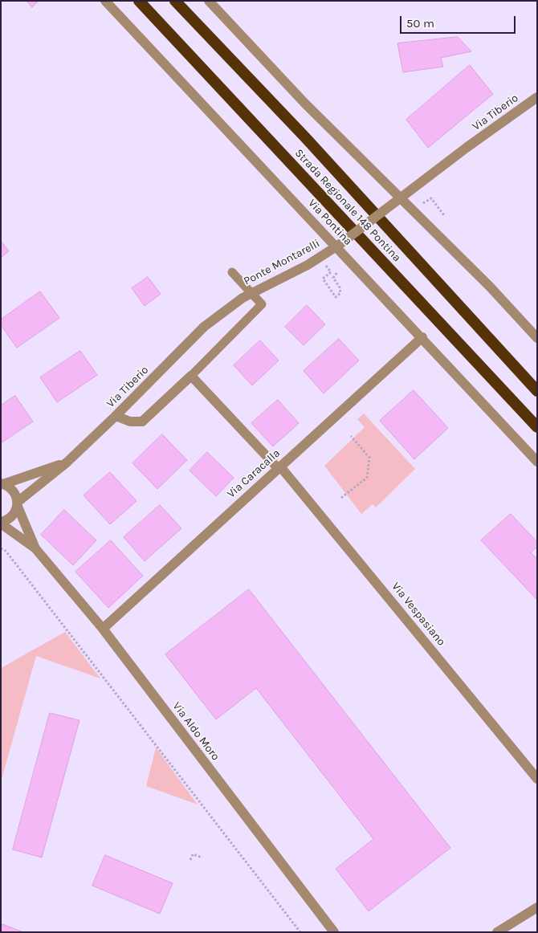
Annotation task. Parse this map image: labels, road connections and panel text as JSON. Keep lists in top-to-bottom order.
{
  "streets": {
    "highway": ["Strada Regionale 148 Pontina"],
    "street": [
      "Via Tiberio",
      "Via Pontina",
      "Ponte Montarelli",
      "Via Caracalla",
      "Via Vespasiano",
      "Via Aldo Moro"
    ]
  },
  "crossings": [
    ["Via Tiberio", "Ponte Montarelli"],
    ["Via Tiberio", "Via Aldo Moro"],
    ["Via Pontina", "Via Caracalla"],
    ["Via Caracalla", "Via Vespasiano"],
    ["Via Caracalla", "Via Aldo Moro"]
  ],
  "scale_bar": "50 m"
}
